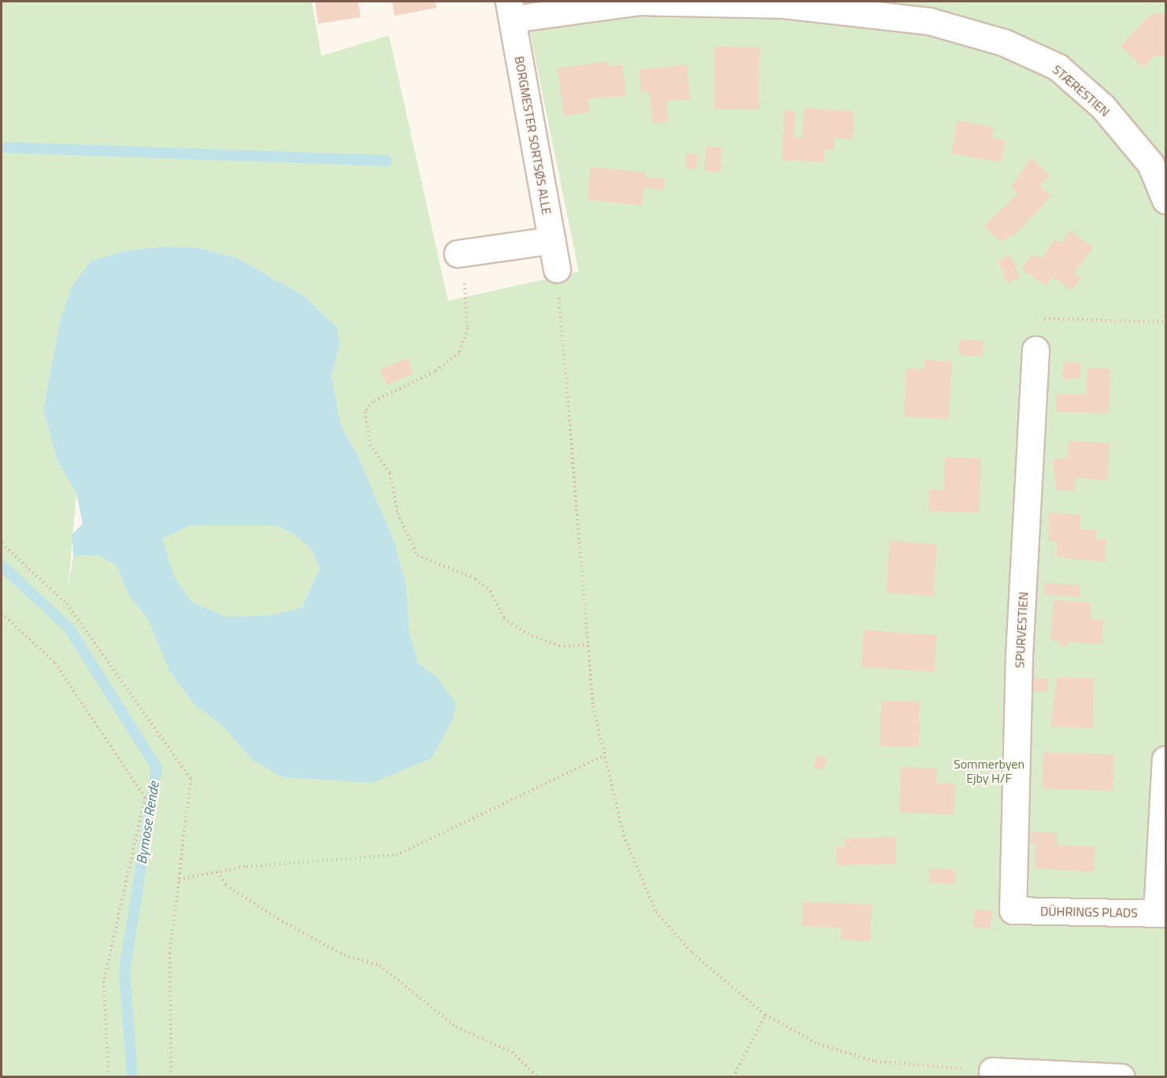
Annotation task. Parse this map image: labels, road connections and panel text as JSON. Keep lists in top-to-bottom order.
{
  "streets": {
    "lane": [
      "STÆRESTIEN",
      "BORGMESTER SORTSØS ALLE",
      "SPURVESTIEN",
      "DÜHRINGS PLADS"
    ]
  },
  "crossings": [
    ["STÆRESTIEN", "BORGMESTER SORTSØS ALLE"],
    ["SPURVESTIEN", "DÜHRINGS PLADS"]
  ],
  "water": ["Bymose Rende"],
  "parks": ["Sommerbyen Ejby H/F"]
}
